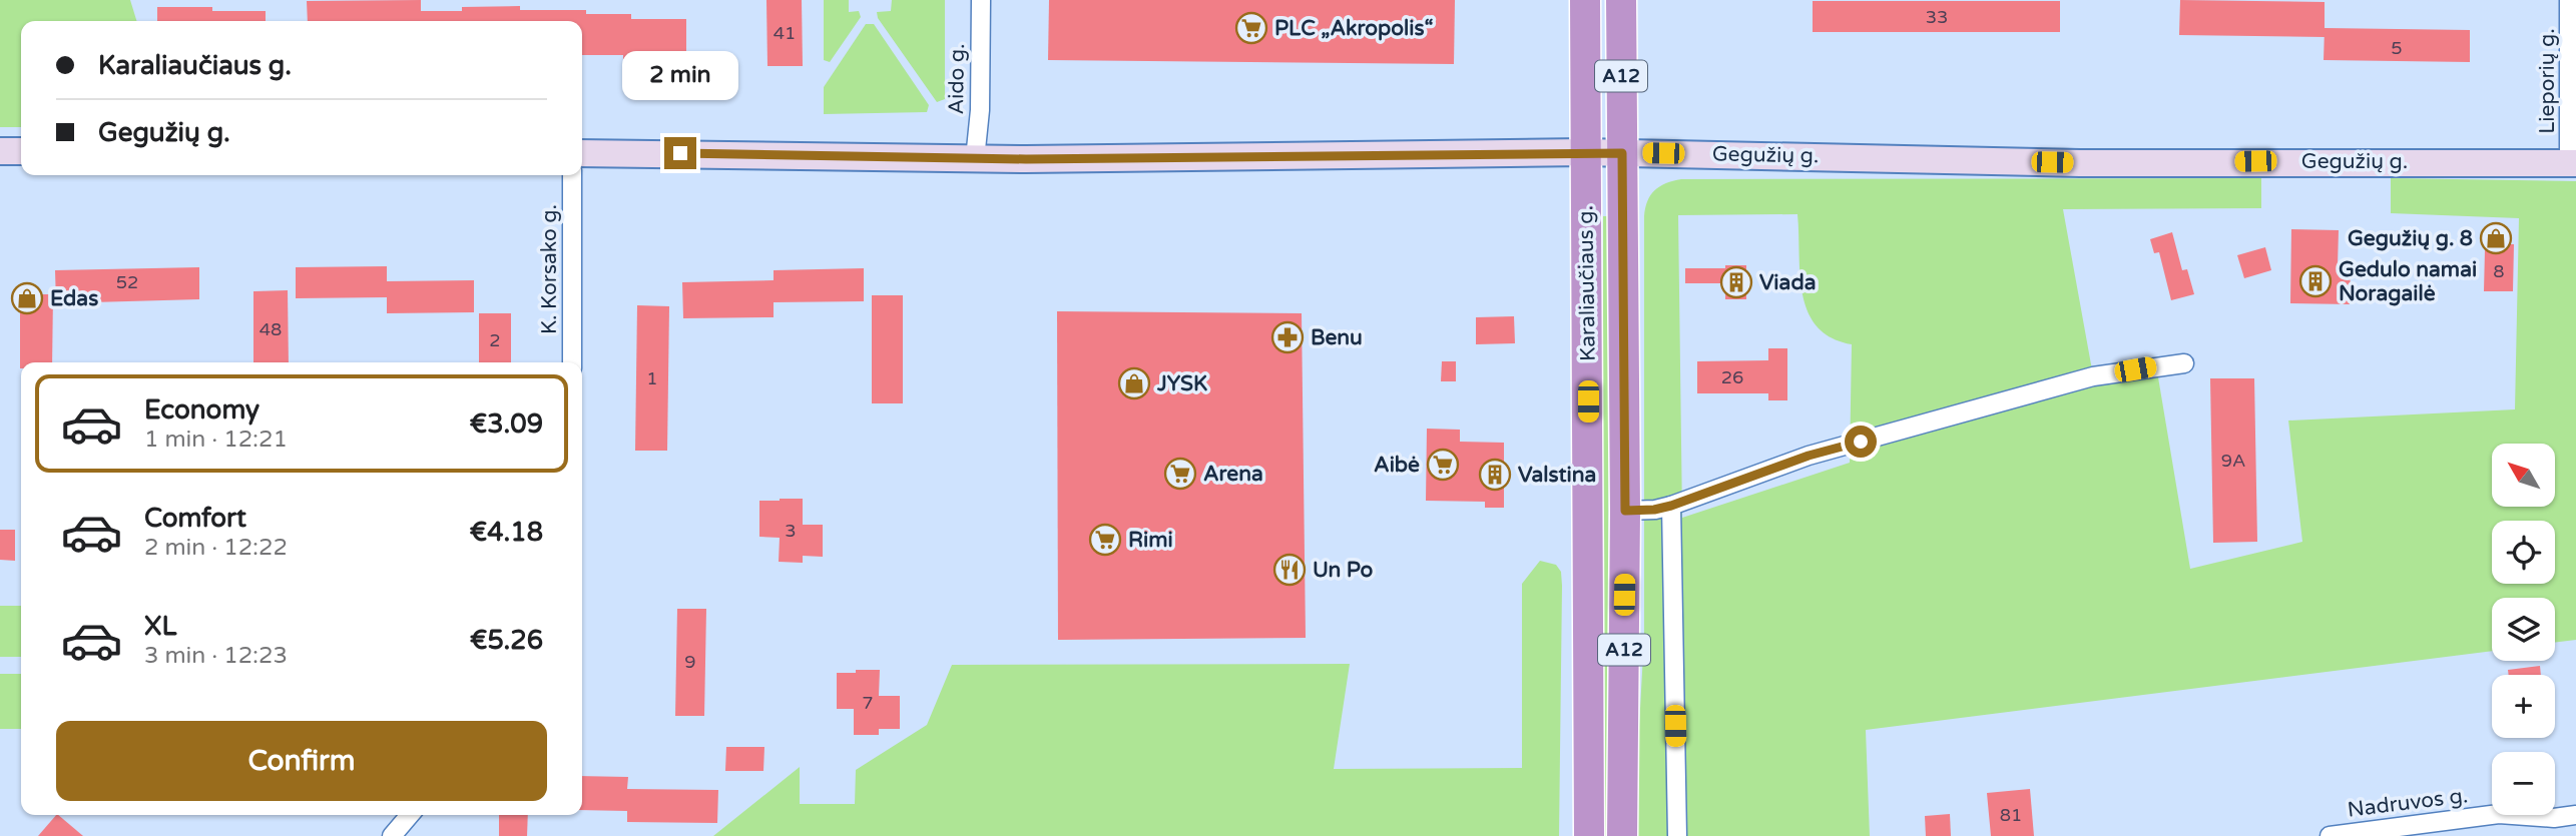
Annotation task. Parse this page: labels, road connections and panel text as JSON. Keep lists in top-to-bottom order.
{
  "streets": {
    "highway": ["A12", "Karaliaučiaus g."],
    "main road": ["Gegužių g."],
    "street": [
      "Aido g.",
      "Lieporių g.",
      "K. Korsako g.",
      "Nadruvos g."
    ]
  },
  "crossings": [
    ["A12", "Gegužių g."],
    ["A12", "Karaliaučiaus g."],
    ["Aido g.", "Gegužių g."],
    ["Lieporių g.", "Gegužių g."],
    ["Gegužių g.", "Karaliaučiaus g."]
  ],
  "places": {
    "supermarket": [
      "PLC „Akropolis“",
      "Aibė",
      "Arena",
      "Rimi"
    ],
    "shop": ["Gegužių g. 8", "Edas", "JYSK"],
    "building": ["Gedulo namai Noragailė", "Viada", "Valstina"],
    "pharmacy": ["Benu"],
    "restaurant": ["Un Po"]
  },
  "house_numbers": [
    "33",
    "41",
    "5",
    "8",
    "52",
    "48",
    "2",
    "26",
    "1",
    "9A",
    "3",
    "9",
    "7",
    "81"
  ],
  "north": "top left",
  "page": {
    "banner": ["Karaliaučiaus g.", "Gegužių g."],
    "bubble": "2 min",
    "list": [
      {
        "name": "Economy",
        "note": "1 min · 12:21",
        "value": "€3.09"
      },
      {
        "name": "Comfort",
        "note": "2 min · 12:22",
        "value": "€4.18"
      },
      {
        "name": "XL",
        "note": "3 min · 12:23",
        "value": "€5.26"
      }
    ],
    "map_buttons": ["+", "−"],
    "buttons": "Confirm"
  }
}
